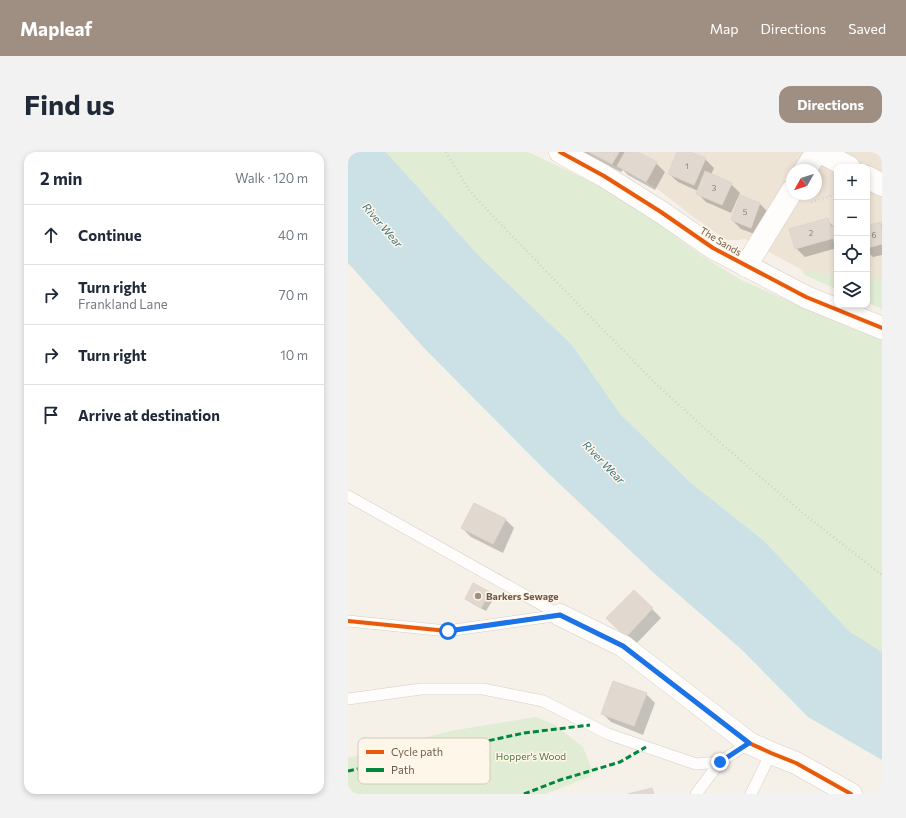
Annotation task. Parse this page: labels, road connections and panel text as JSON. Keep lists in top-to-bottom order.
{
  "streets": {
    "street": ["The Sands"]
  },
  "water": ["River Wear"],
  "parks": ["Hopper's Wood"],
  "places": ["Barkers Sewage"],
  "house_numbers": [
    "1",
    "3",
    "5",
    "2",
    "6"
  ],
  "legend": ["Cycle path", "Path"],
  "north": "bottom left",
  "page": {
    "header": "Mapleaf",
    "nav": ["Map", "Directions", "Saved"],
    "buttons": "Directions",
    "title": "Find us",
    "heading": ["2 min", "Walk · 120 m"],
    "map_buttons": ["+", "−"],
    "list": [
      ["Continue", "40 m"],
      ["Turn right", "Frankland Lane", "70 m"],
      ["Turn right", "10 m"],
      "Arrive at destination"
    ]
  }
}
